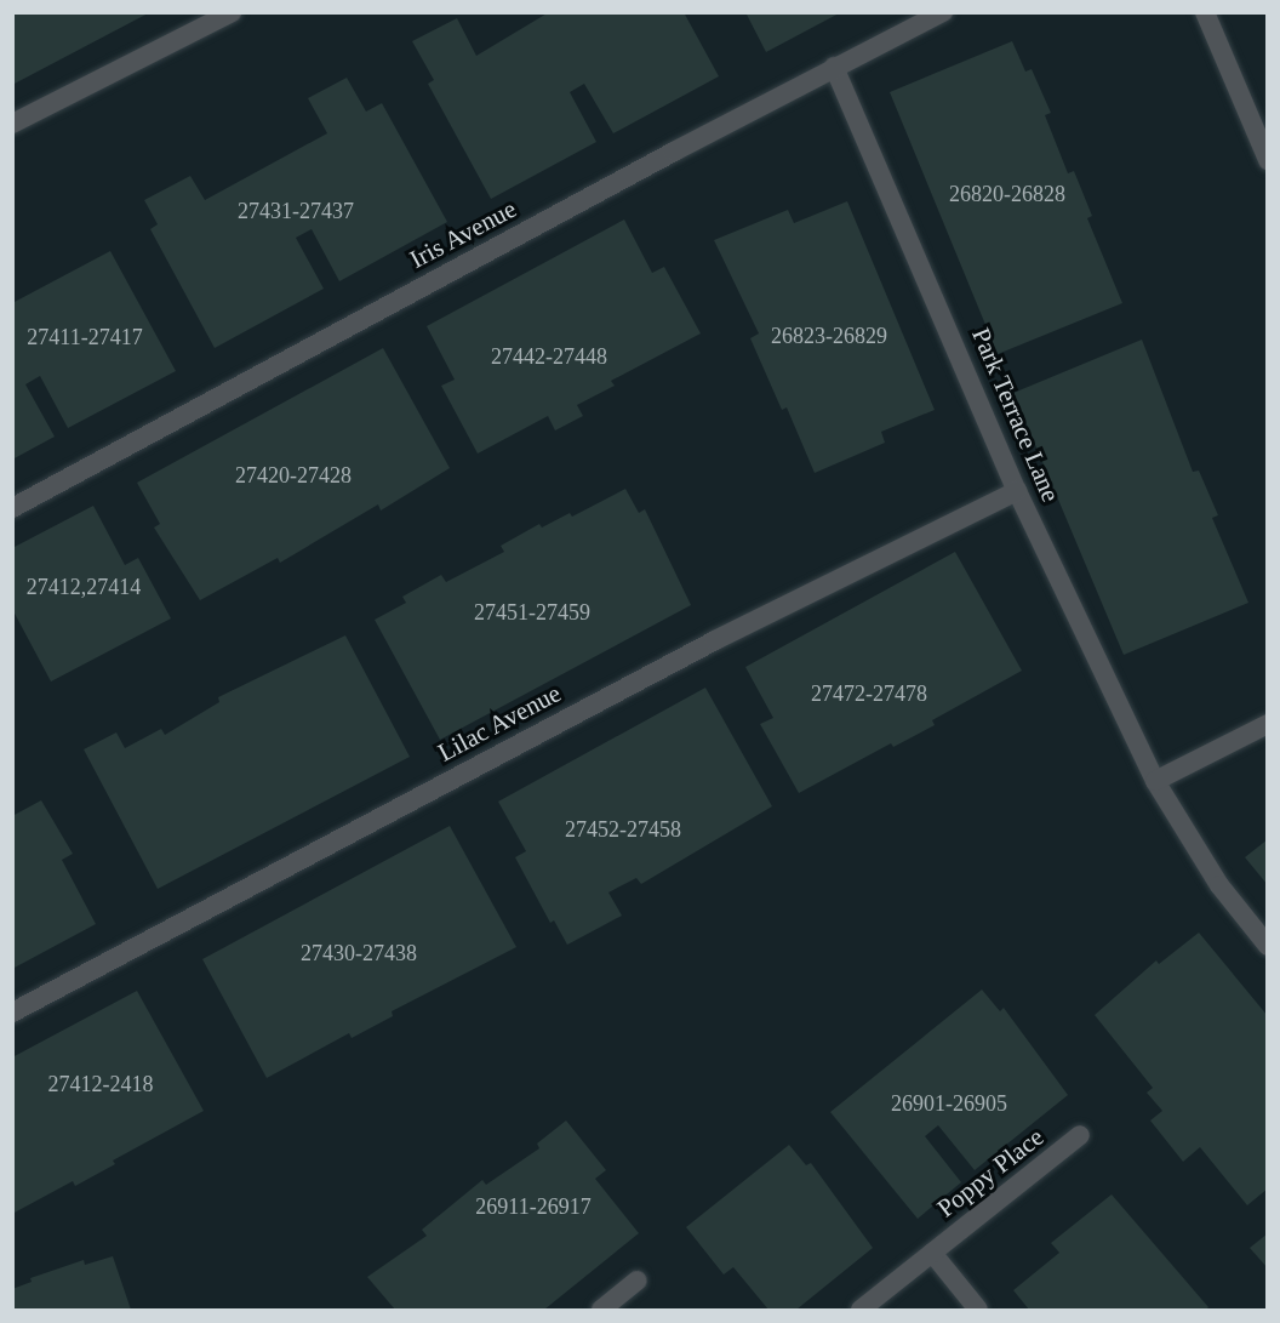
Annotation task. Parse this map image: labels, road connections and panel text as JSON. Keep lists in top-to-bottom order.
{
  "streets": {
    "street": [
      "Iris Avenue",
      "Park Terrace Lane",
      "Lilac Avenue",
      "Poppy Place"
    ]
  },
  "crossings": [
    ["Iris Avenue", "Park Terrace Lane"],
    ["Park Terrace Lane", "Lilac Avenue"]
  ],
  "house_numbers": [
    "26820-26828",
    "27431-27437",
    "26823-26829",
    "27411-27417",
    "27442-27448",
    "27420-27428",
    "27412,27414",
    "27451-27459",
    "27472-27478",
    "27452-27458",
    "27430-27438",
    "27412-2418",
    "26901-26905",
    "26911-26917"
  ]
}
